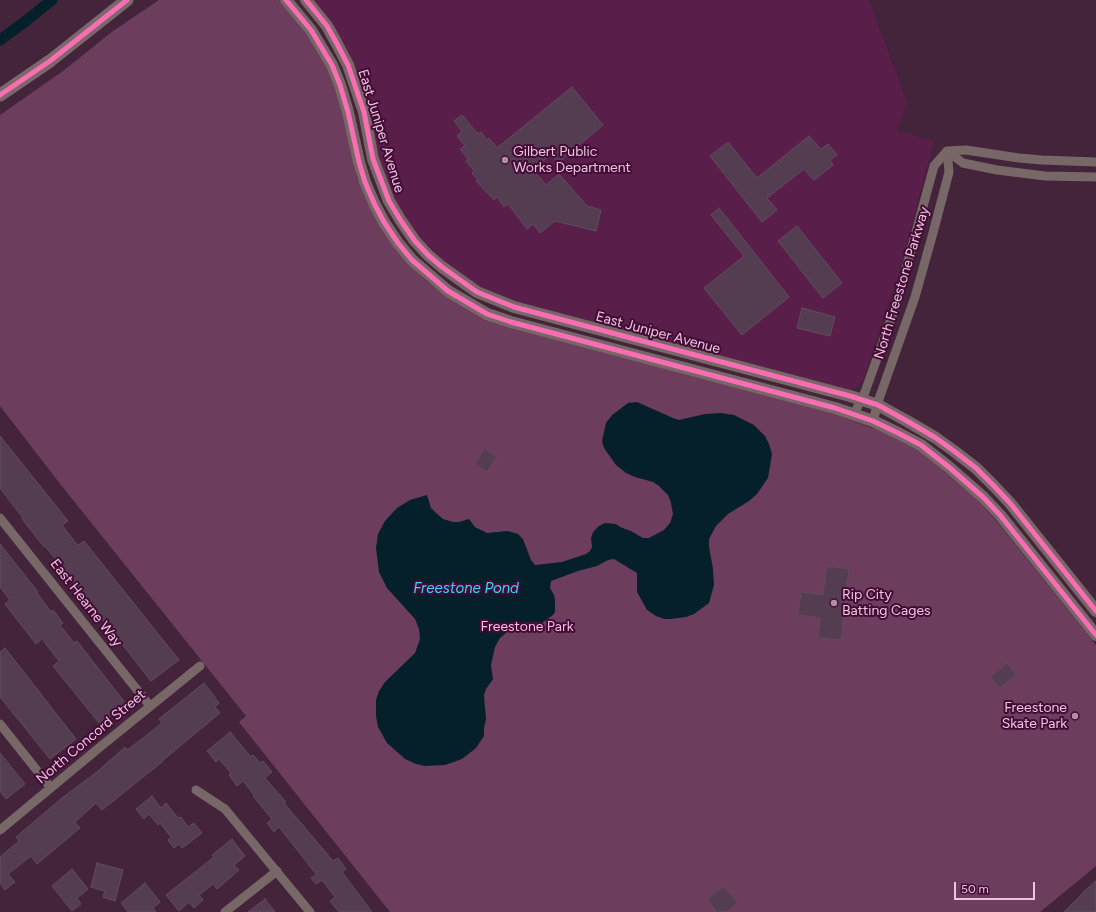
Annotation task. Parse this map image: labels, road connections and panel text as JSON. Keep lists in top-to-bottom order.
{
  "streets": {
    "street": [
      "East Juniper Avenue",
      "North Freestone Parkway",
      "East Hearne Way",
      "North Concord Street"
    ]
  },
  "crossings": [
    ["East Juniper Avenue", "North Freestone Parkway"],
    ["East Hearne Way", "North Concord Street"]
  ],
  "water": ["Freestone Pond"],
  "parks": ["Freestone Park"],
  "places": ["Gilbert Public Works Department", "Rip City Batting Cages", "Freestone Skate Park"],
  "scale_bar": "50 m"
}
